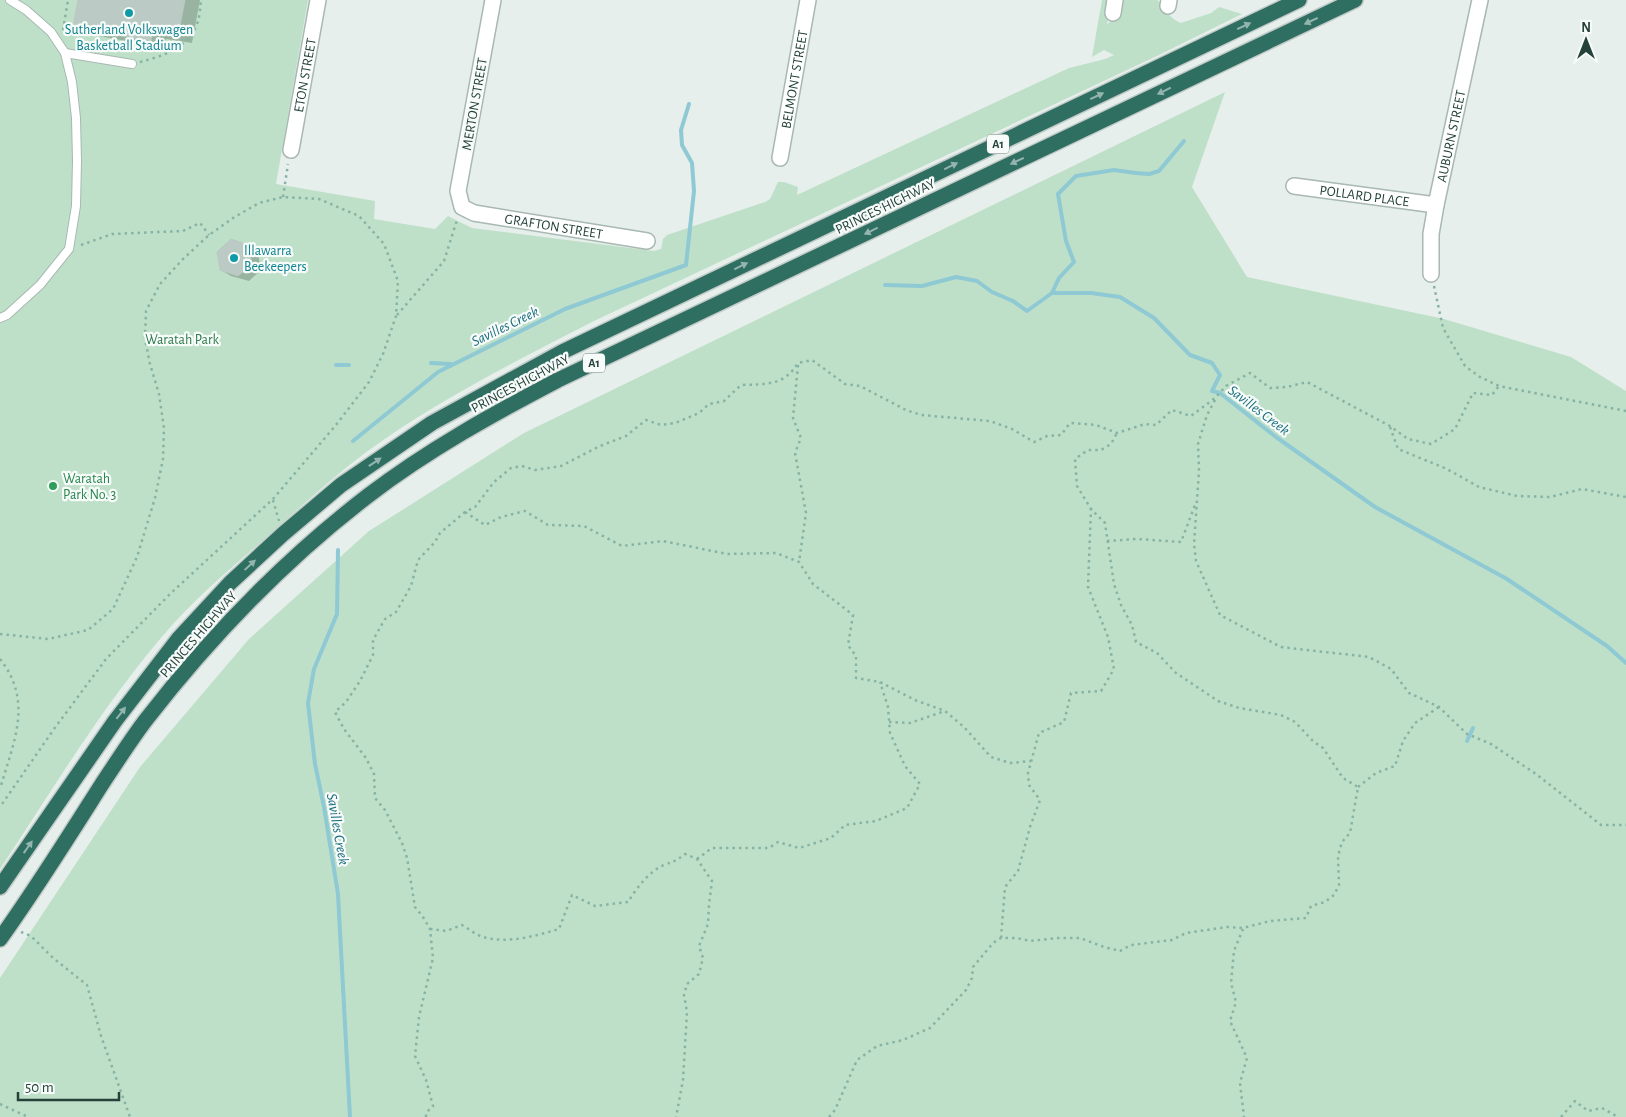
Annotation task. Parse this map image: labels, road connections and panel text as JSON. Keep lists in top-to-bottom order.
{
  "streets": {
    "highway": ["A1", "PRINCES HIGHWAY"],
    "street": [
      "ETON STREET",
      "BELMONT STREET",
      "MERTON STREET",
      "AUBURN STREET",
      "POLLARD PLACE",
      "GRAFTON STREET"
    ]
  },
  "crossings": [
    ["MERTON STREET", "GRAFTON STREET"],
    ["AUBURN STREET", "POLLARD PLACE"]
  ],
  "water": ["Savilles Creek"],
  "parks": ["Waratah Park"],
  "places": ["Sutherland Volkswagen Basketball Stadium", "Illawarra Beekeepers", "Waratah Park No. 3"],
  "scale_bar": "50 m",
  "north": "top"
}
